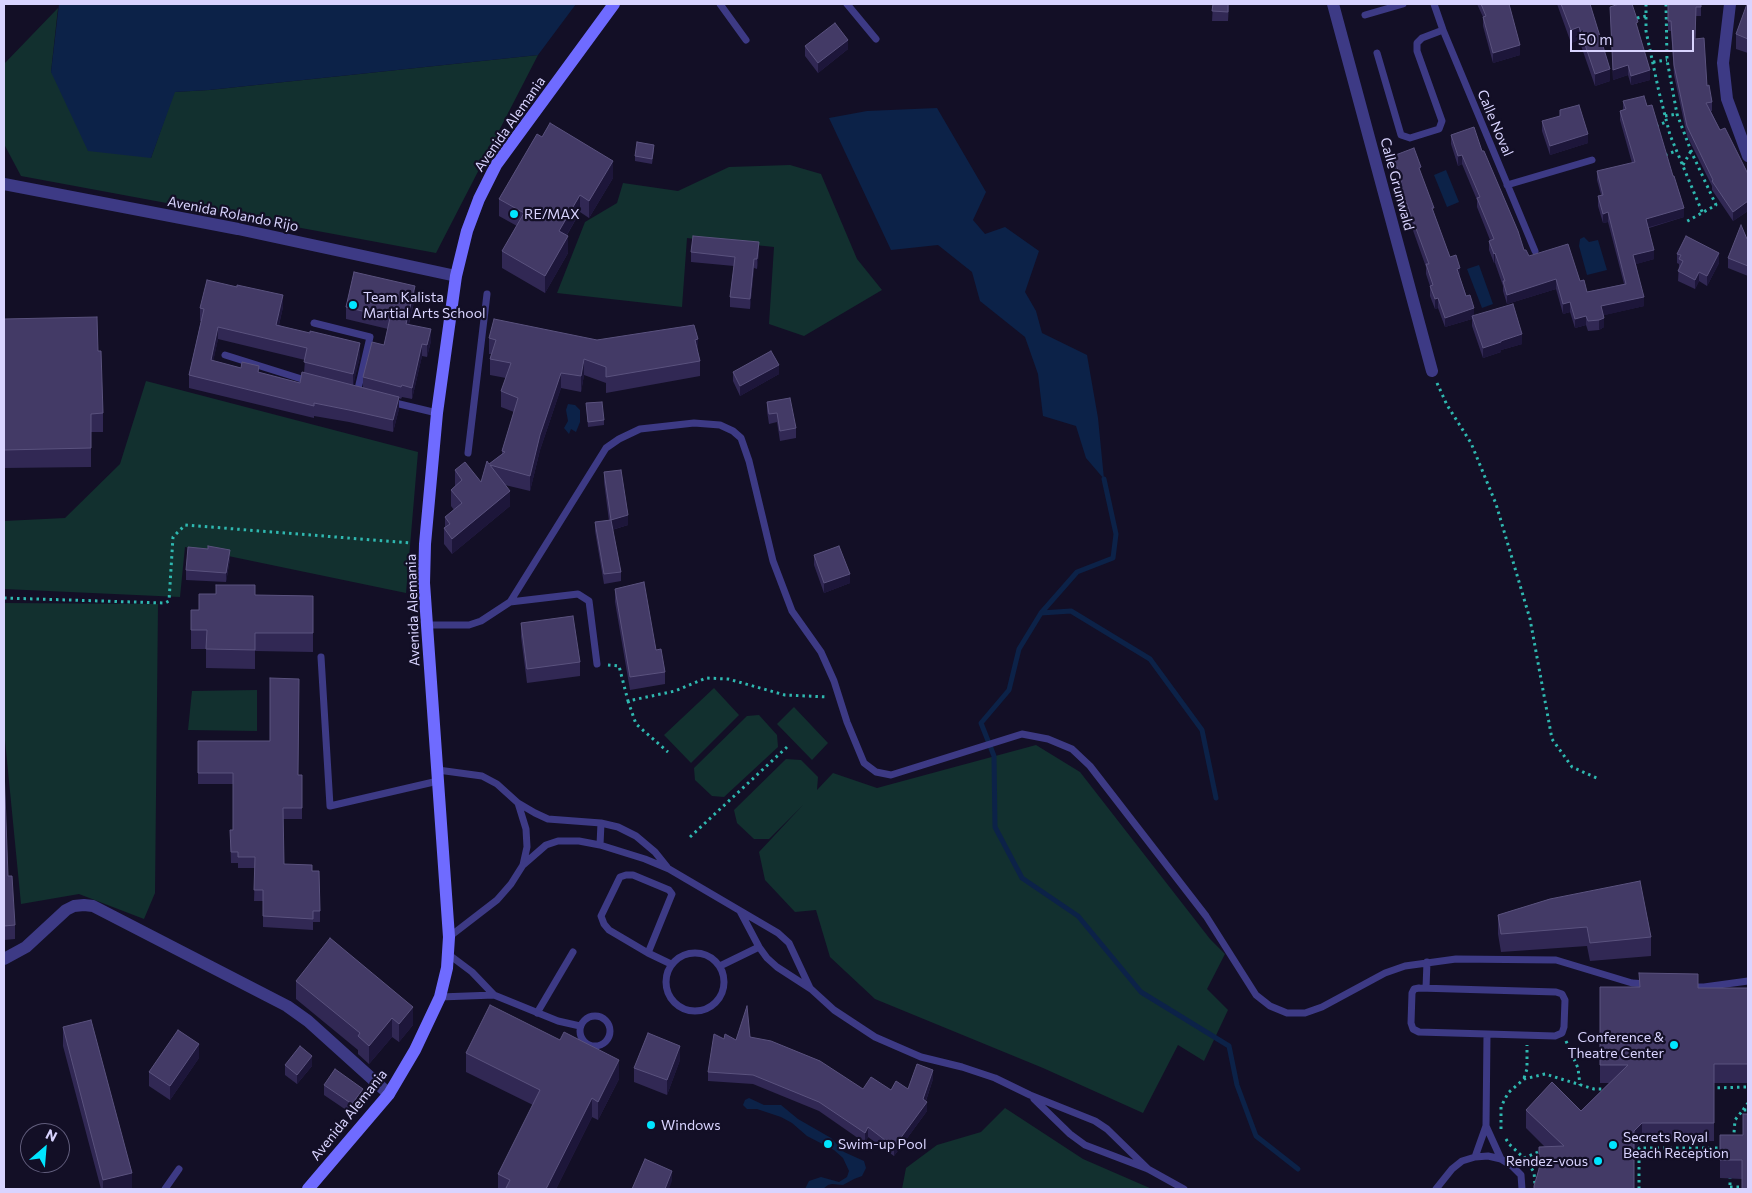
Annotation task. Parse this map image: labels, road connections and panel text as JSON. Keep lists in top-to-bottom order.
{
  "streets": {
    "street": ["Avenida Alemania", "Calle Grunwald", "Avenida Rolando Rijo"],
    "lane": ["Calle Noval"]
  },
  "crossings": [
    ["Avenida Alemania", "Avenida Rolando Rijo"]
  ],
  "places": [
    "RE/MAX",
    "Team Kalista Martial Arts School",
    "Conference & Theatre Center",
    "Windows",
    "Swim-up Pool",
    "Secrets Royal Beach Reception",
    "Rendez-vous"
  ],
  "scale_bar": "50 m",
  "north": "top right"
}
